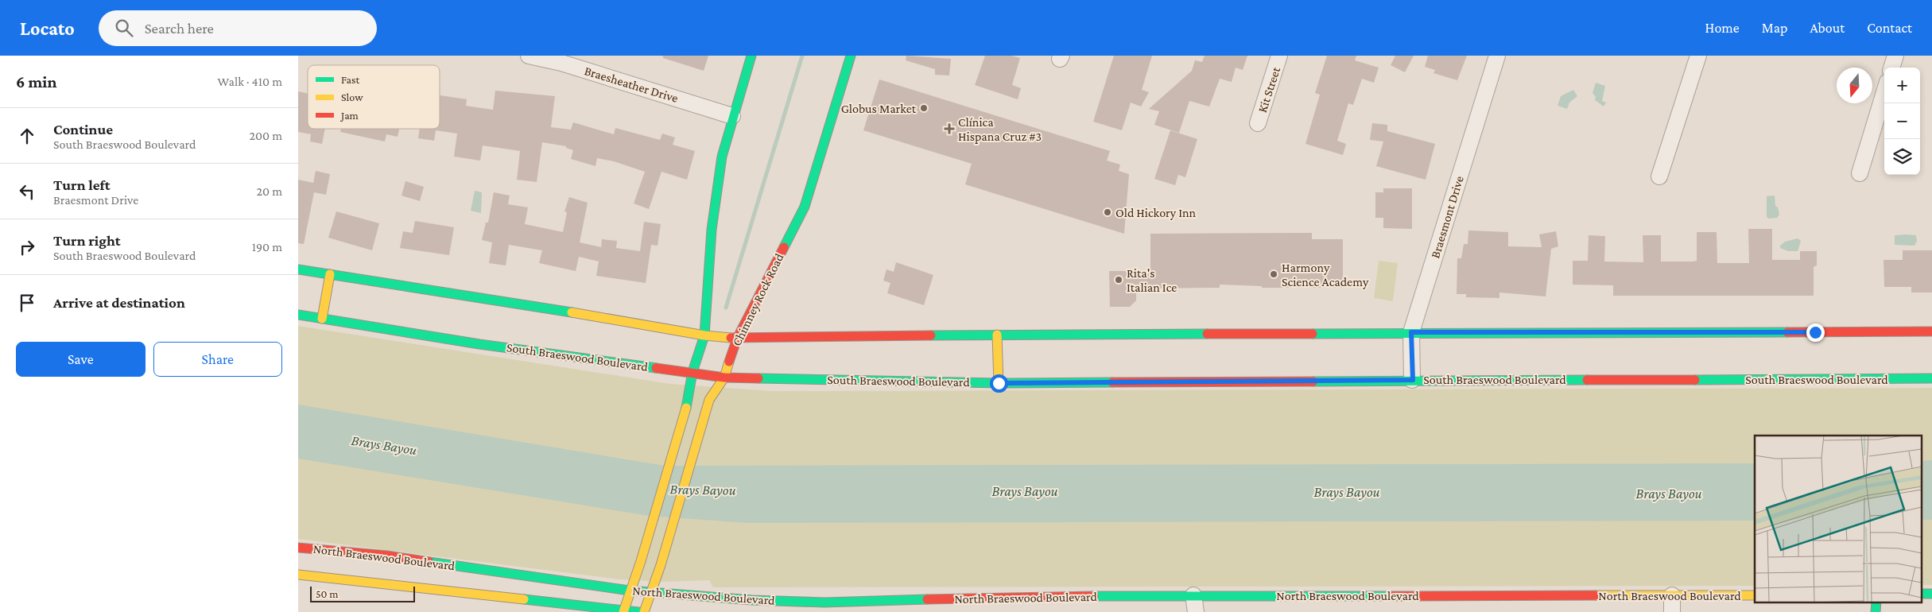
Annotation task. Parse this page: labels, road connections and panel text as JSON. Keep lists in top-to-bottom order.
{
  "streets": {
    "main road": ["Chimney Rock Road", "South Braeswood Boulevard", "North Braeswood Boulevard"],
    "street": ["Braesheather Drive", "Kit Street", "Braesmont Drive"]
  },
  "crossings": [
    ["Braesmont Drive", "South Braeswood Boulevard"],
    ["Chimney Rock Road", "South Braeswood Boulevard"],
    ["Chimney Rock Road", "North Braeswood Boulevard"]
  ],
  "water": ["Brays Bayou"],
  "places": {
    "other": [
      "Globus Market",
      "Old Hickory Inn",
      "Harmony Science Academy",
      "Rita's Italian Ice"
    ],
    "health": ["Clínica Hispana Cruz #3"]
  },
  "legend": ["Fast", "Slow", "Jam"],
  "scale_bar": "50 m",
  "north": "bottom",
  "page": {
    "header": "Locato",
    "search": "Search here",
    "nav": [
      "Home",
      "Map",
      "About",
      "Contact"
    ],
    "heading": ["6 min", "Walk · 410 m"],
    "map_buttons": ["+", "−"],
    "list": [
      ["Continue", "South Braeswood Boulevard", "200 m"],
      ["Turn left", "Braesmont Drive", "20 m"],
      ["Turn right", "South Braeswood Boulevard", "190 m"],
      "Arrive at destination"
    ],
    "buttons": ["Save", "Share"],
    "scale": "50 m"
  }
}
